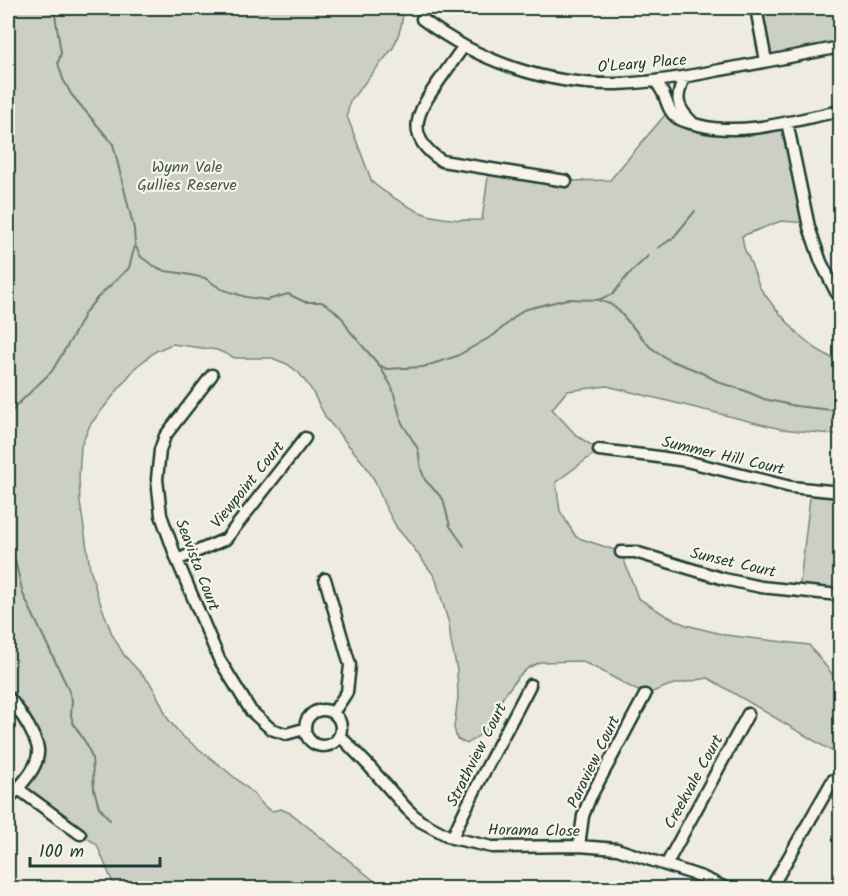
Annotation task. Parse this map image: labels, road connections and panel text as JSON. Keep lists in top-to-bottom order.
{
  "streets": {
    "street": [
      "O'Leary Place",
      "Summer Hill Court",
      "Viewpoint Court",
      "Sunset Court",
      "Seavista Court",
      "Strathview Court",
      "Paraview Court",
      "Creekvale Court",
      "Horama Close"
    ]
  },
  "crossings": [
    ["Viewpoint Court", "Seavista Court"],
    ["Seavista Court", "Horama Close"],
    ["Strathview Court", "Horama Close"],
    ["Paraview Court", "Horama Close"],
    ["Creekvale Court", "Horama Close"]
  ],
  "parks": ["Wynn Vale Gullies Reserve"],
  "scale_bar": "100 m"
}
